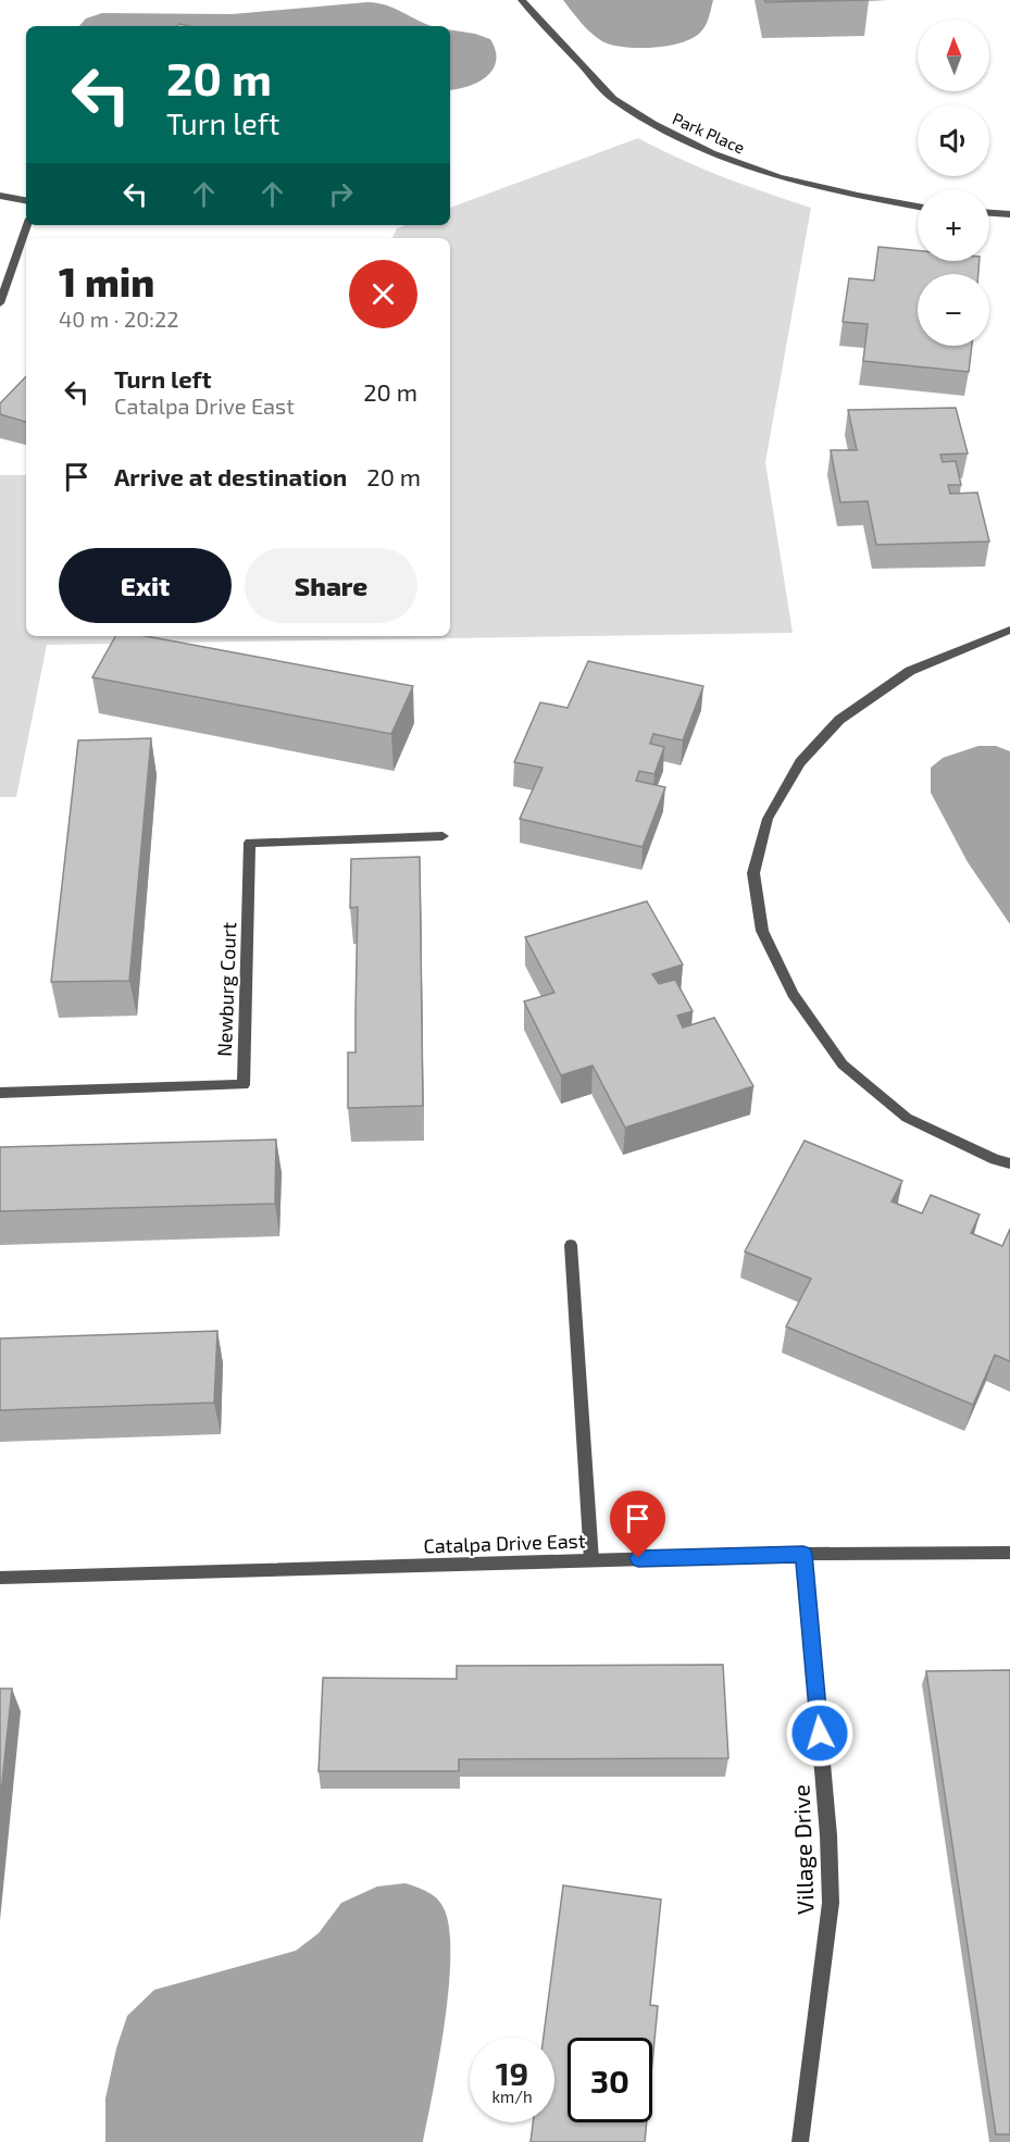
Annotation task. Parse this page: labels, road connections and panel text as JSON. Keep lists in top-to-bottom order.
{
  "streets": {
    "street": [
      "Park Place",
      "Newburg Court",
      "Catalpa Drive East",
      "Village Drive"
    ]
  },
  "crossings": [
    ["Catalpa Drive East", "Village Drive"]
  ],
  "north": "top",
  "page": {
    "map_buttons": ["+", "−"],
    "turn": ["20 m", "Turn left"],
    "heading": ["1 min", "40 m · 20:22"],
    "list": [
      {
        "name": "Turn left",
        "note": "Catalpa Drive East",
        "value": "20 m"
      },
      {
        "name": "Arrive at destination",
        "value": "20 m"
      }
    ],
    "buttons": ["Exit", "Share"],
    "speed": "19 km/h",
    "limit": "30"
  }
}
